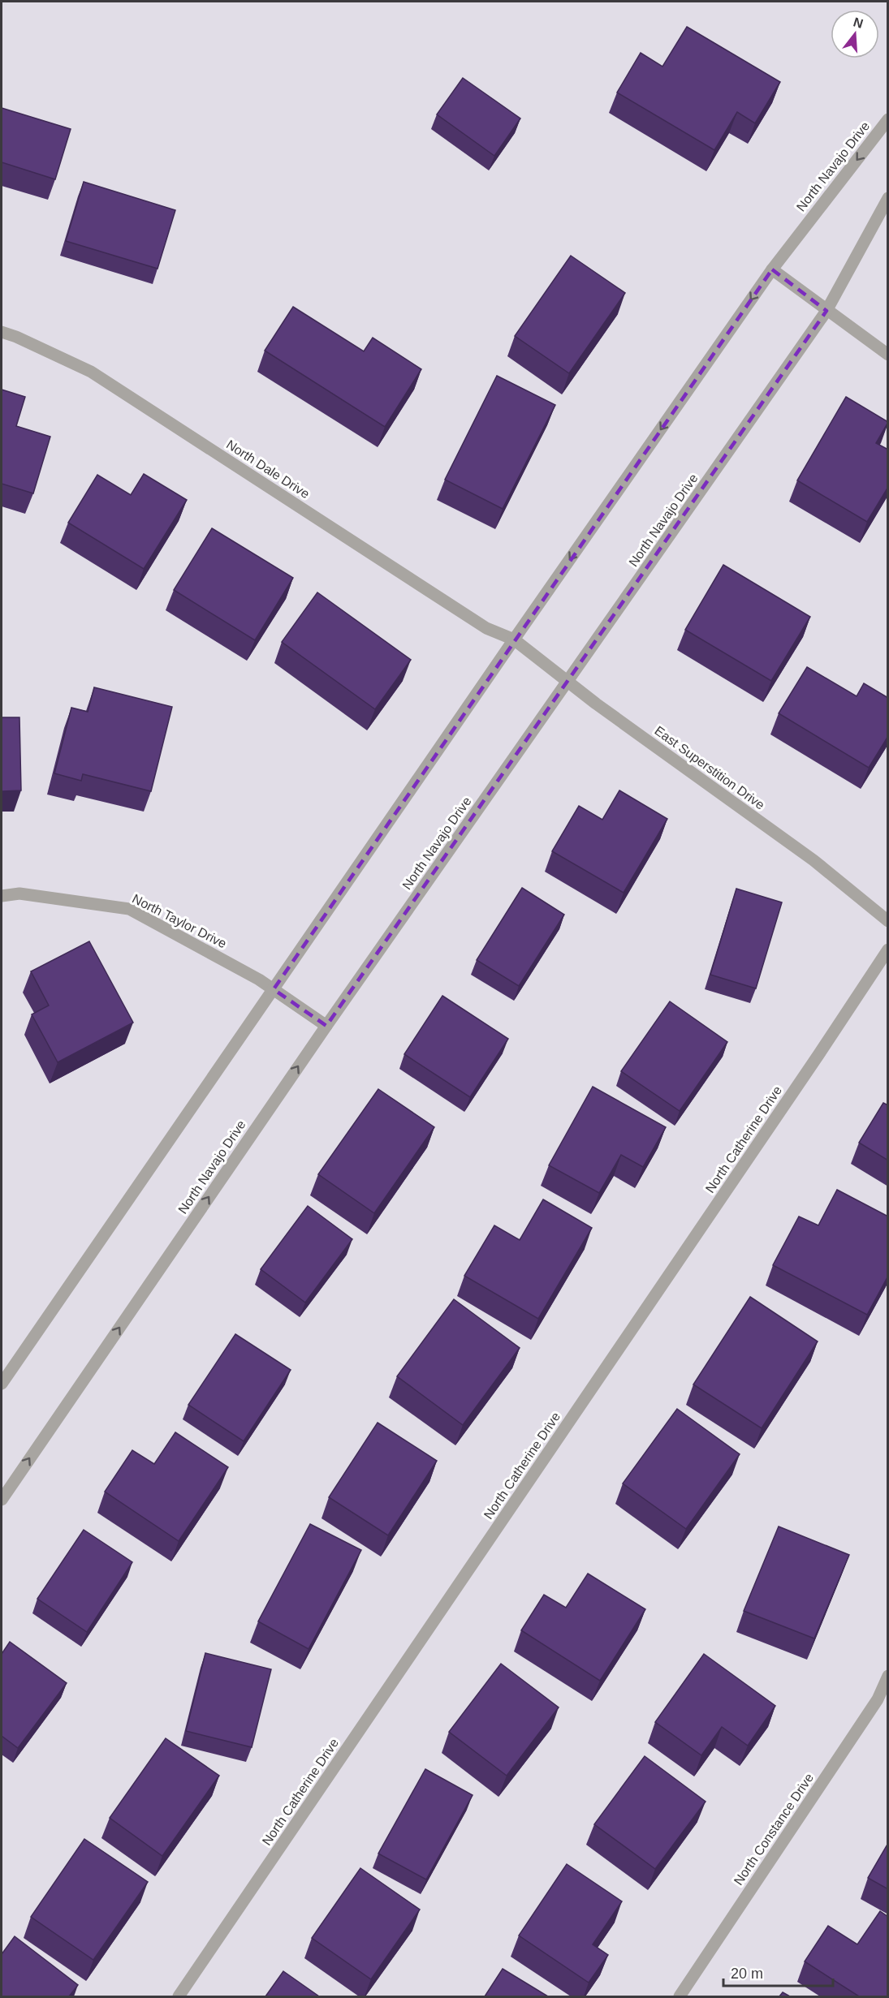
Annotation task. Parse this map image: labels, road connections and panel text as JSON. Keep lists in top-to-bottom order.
{
  "streets": {
    "street": [
      "North Navajo Drive",
      "North Dale Drive",
      "East Superstition Drive",
      "North Taylor Drive",
      "North Catherine Drive",
      "North Constance Drive"
    ]
  },
  "crossings": [
    ["North Navajo Drive", "North Dale Drive"],
    ["North Navajo Drive", "East Superstition Drive"],
    ["North Navajo Drive", "North Taylor Drive"],
    ["North Dale Drive", "East Superstition Drive"]
  ],
  "scale_bar": "20 m",
  "north": "top"
}
